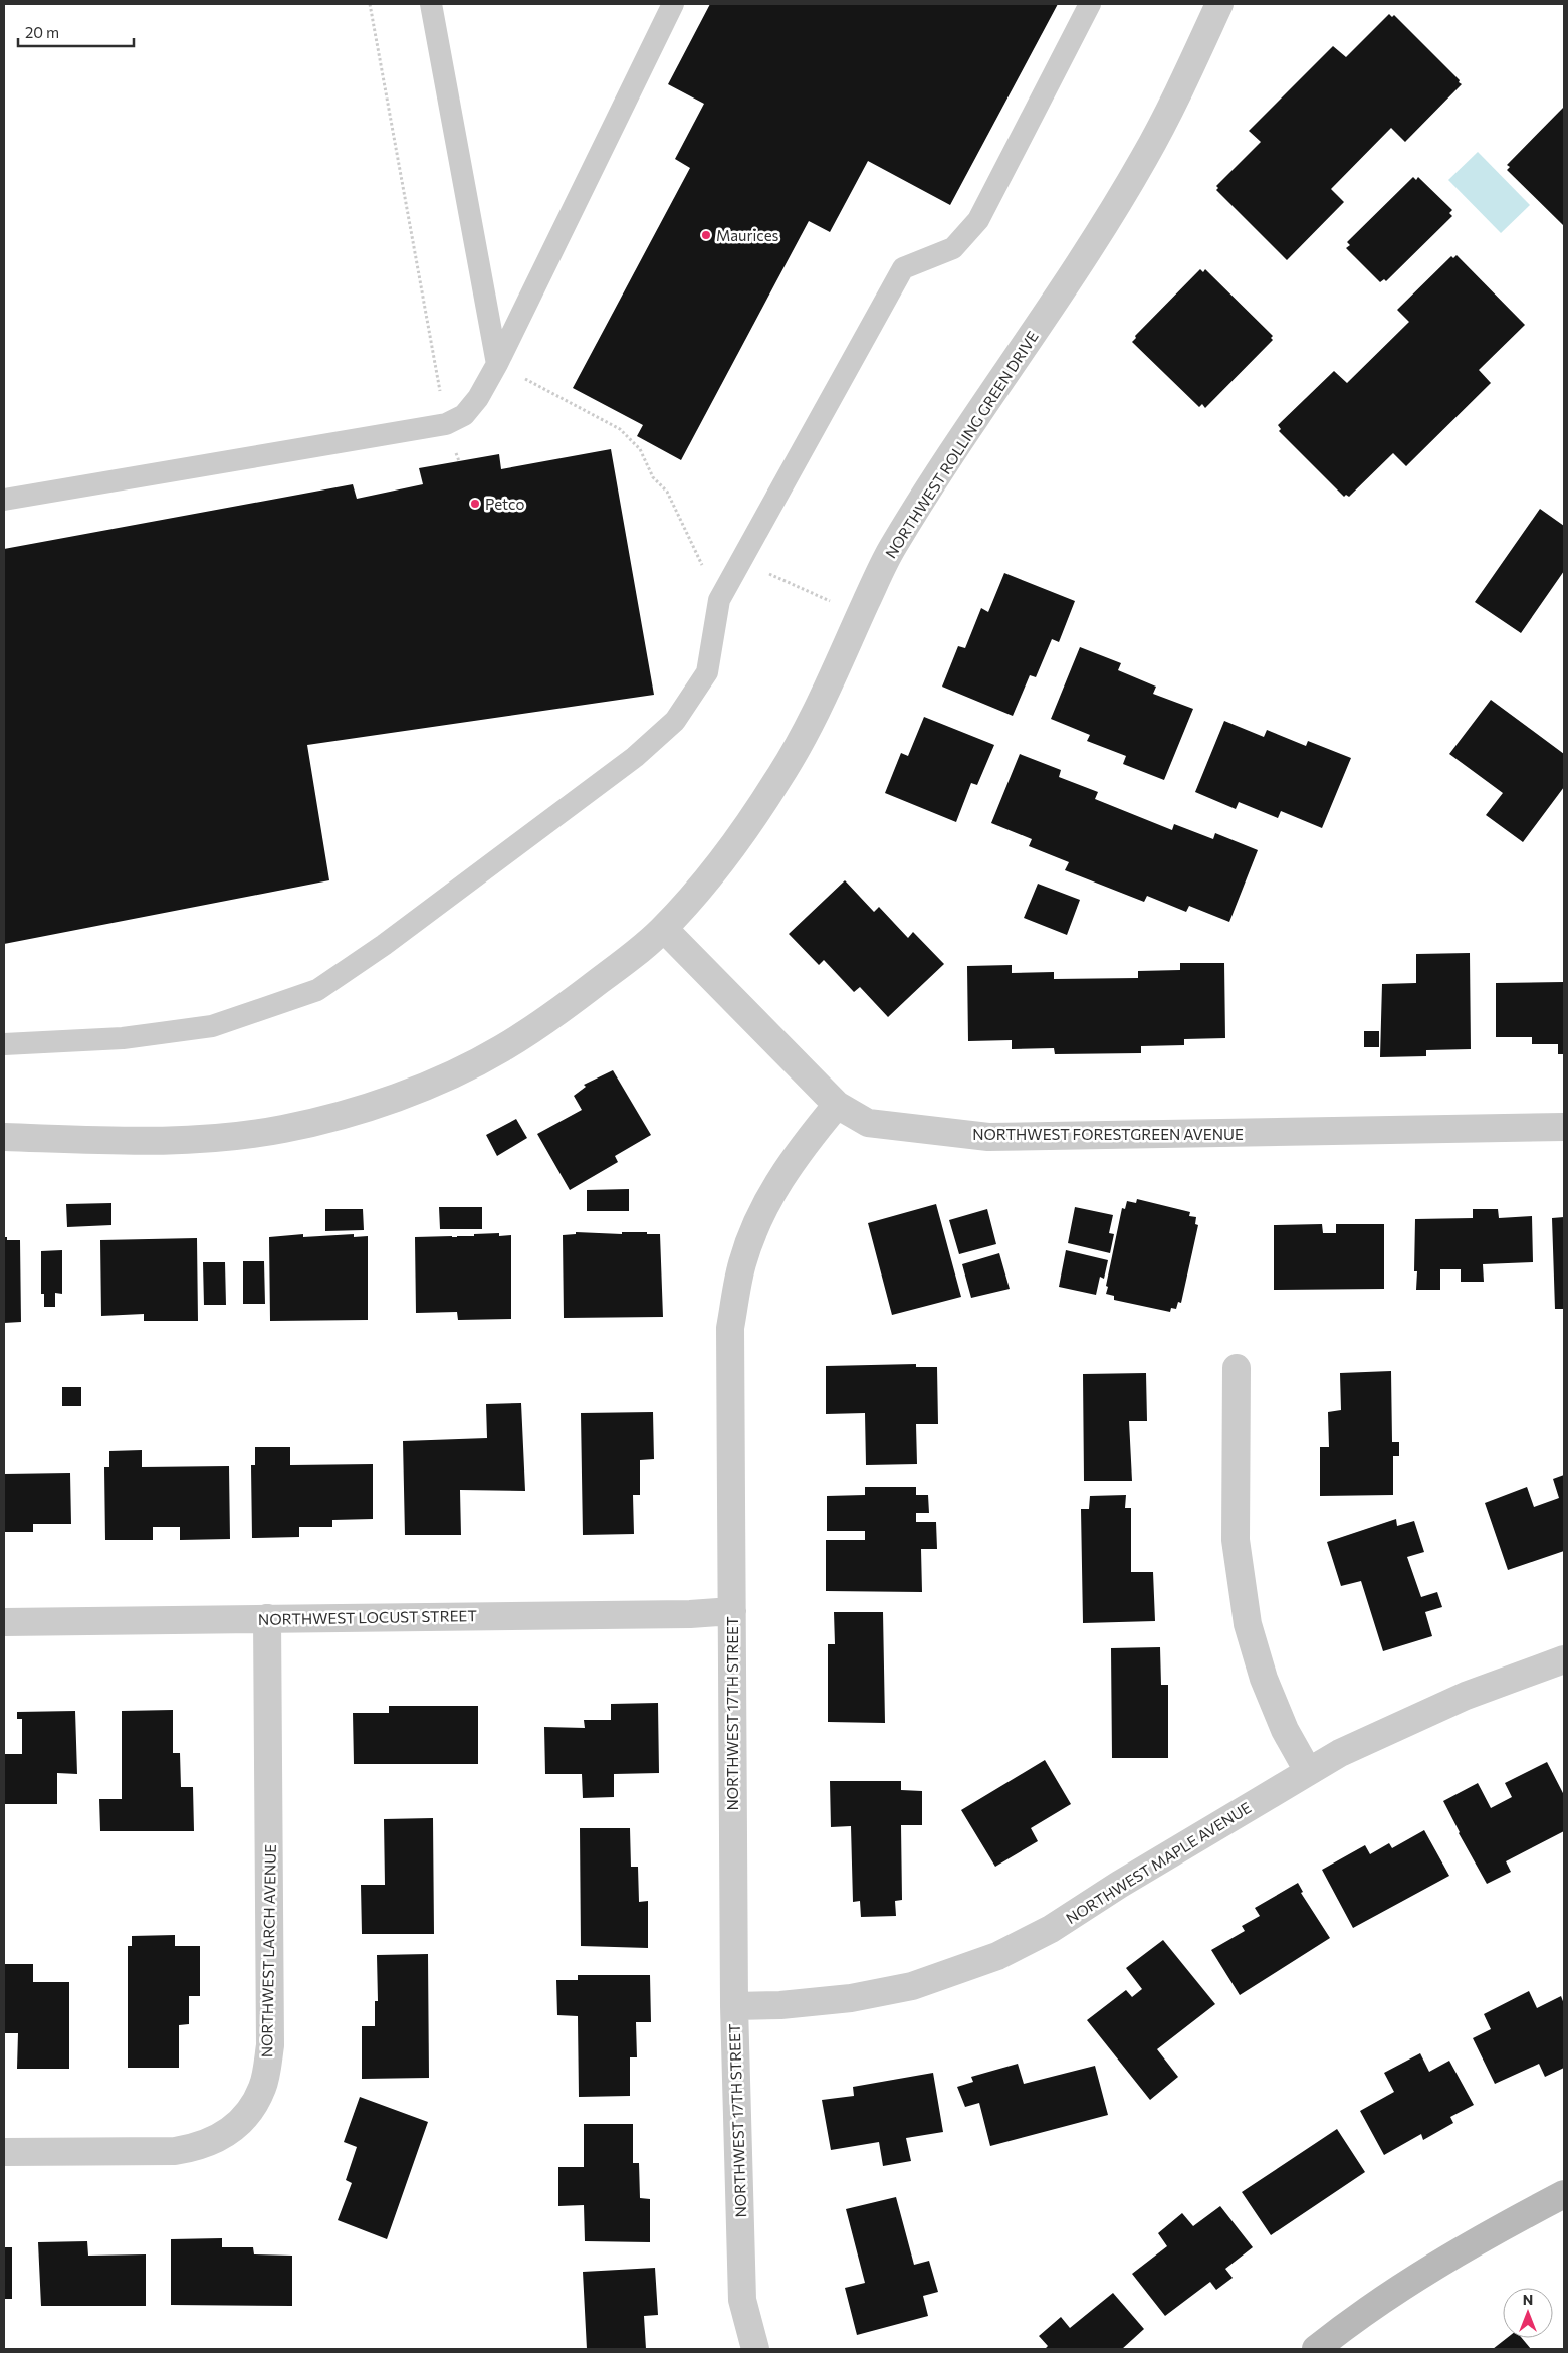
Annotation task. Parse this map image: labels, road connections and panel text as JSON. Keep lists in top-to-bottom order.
{
  "streets": {
    "street": [
      "NORTHWEST ROLLING GREEN DRIVE",
      "NORTHWEST FORESTGREEN AVENUE",
      "NORTHWEST LOCUST STREET",
      "NORTHWEST 17TH STREET",
      "NORTHWEST MAPLE AVENUE",
      "NORTHWEST LARCH AVENUE"
    ]
  },
  "crossings": [
    ["NORTHWEST ROLLING GREEN DRIVE", "NORTHWEST FORESTGREEN AVENUE"],
    ["NORTHWEST FORESTGREEN AVENUE", "NORTHWEST 17TH STREET"],
    ["NORTHWEST LOCUST STREET", "NORTHWEST 17TH STREET"],
    ["NORTHWEST LOCUST STREET", "NORTHWEST LARCH AVENUE"],
    ["NORTHWEST 17TH STREET", "NORTHWEST MAPLE AVENUE"]
  ],
  "places": ["Maurices", "Petco"],
  "scale_bar": "20 m",
  "north": "top"
}
